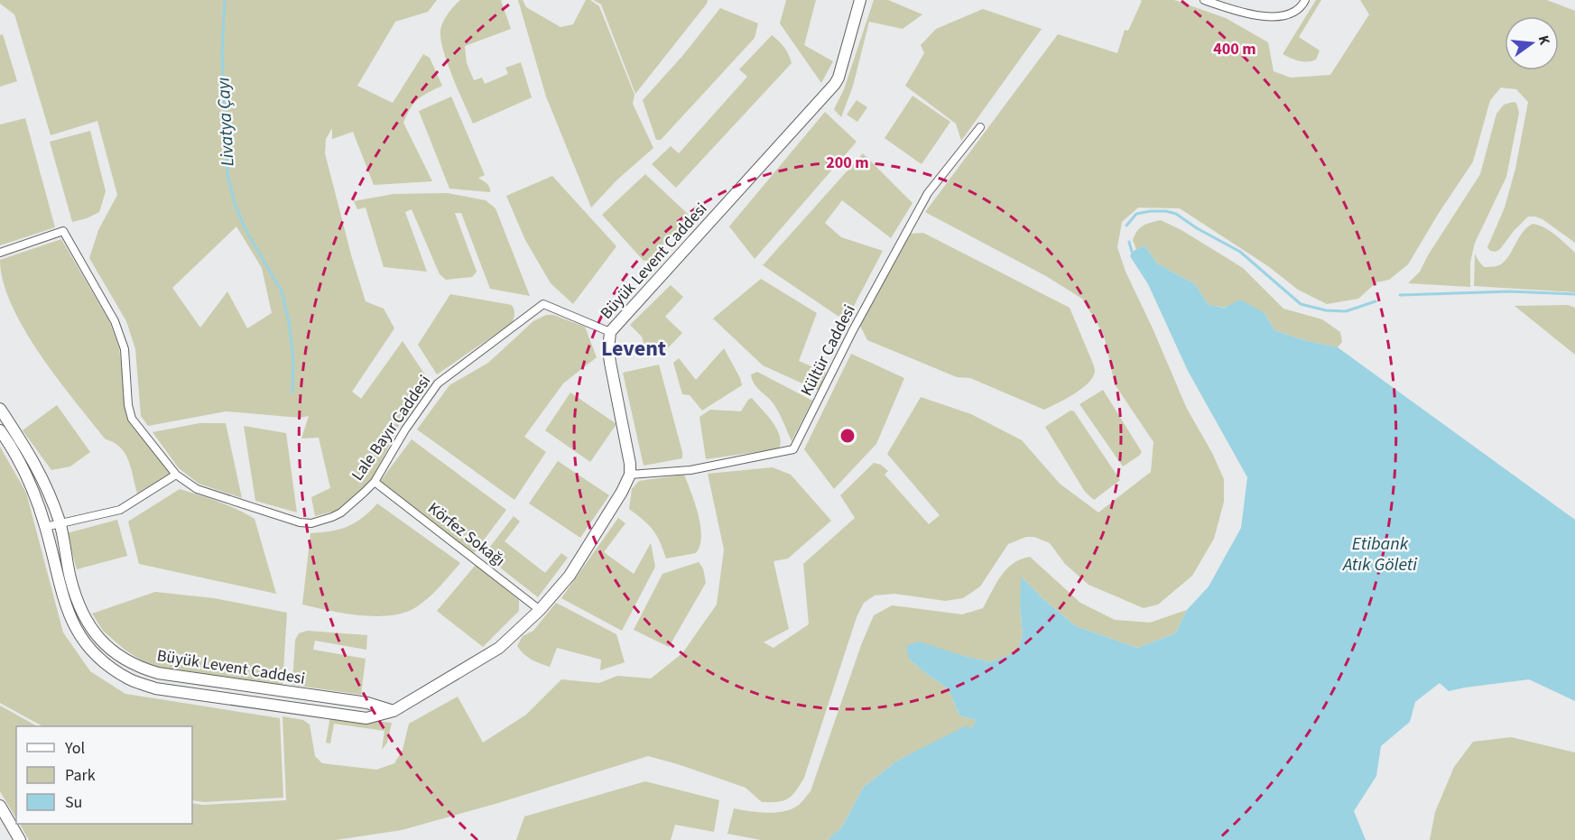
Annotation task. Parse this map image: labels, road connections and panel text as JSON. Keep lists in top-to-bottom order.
{
  "streets": {
    "street": [
      "Büyük Levent Caddesi",
      "Kültür Caddesi",
      "Lale Bayır Caddesi",
      "Körfez Sokağı"
    ]
  },
  "crossings": [
    ["Büyük Levent Caddesi", "Kültür Caddesi"],
    ["Büyük Levent Caddesi", "Lale Bayır Caddesi"],
    ["Büyük Levent Caddesi", "Körfez Sokağı"],
    ["Lale Bayır Caddesi", "Körfez Sokağı"]
  ],
  "districts": ["Levent"],
  "water": ["Livatya Çayı", "Etibank Atık Göleti"],
  "legend": ["Yol", "Park", "Su"],
  "north": "right",
  "rings": ["400 m", "200 m"]
}
